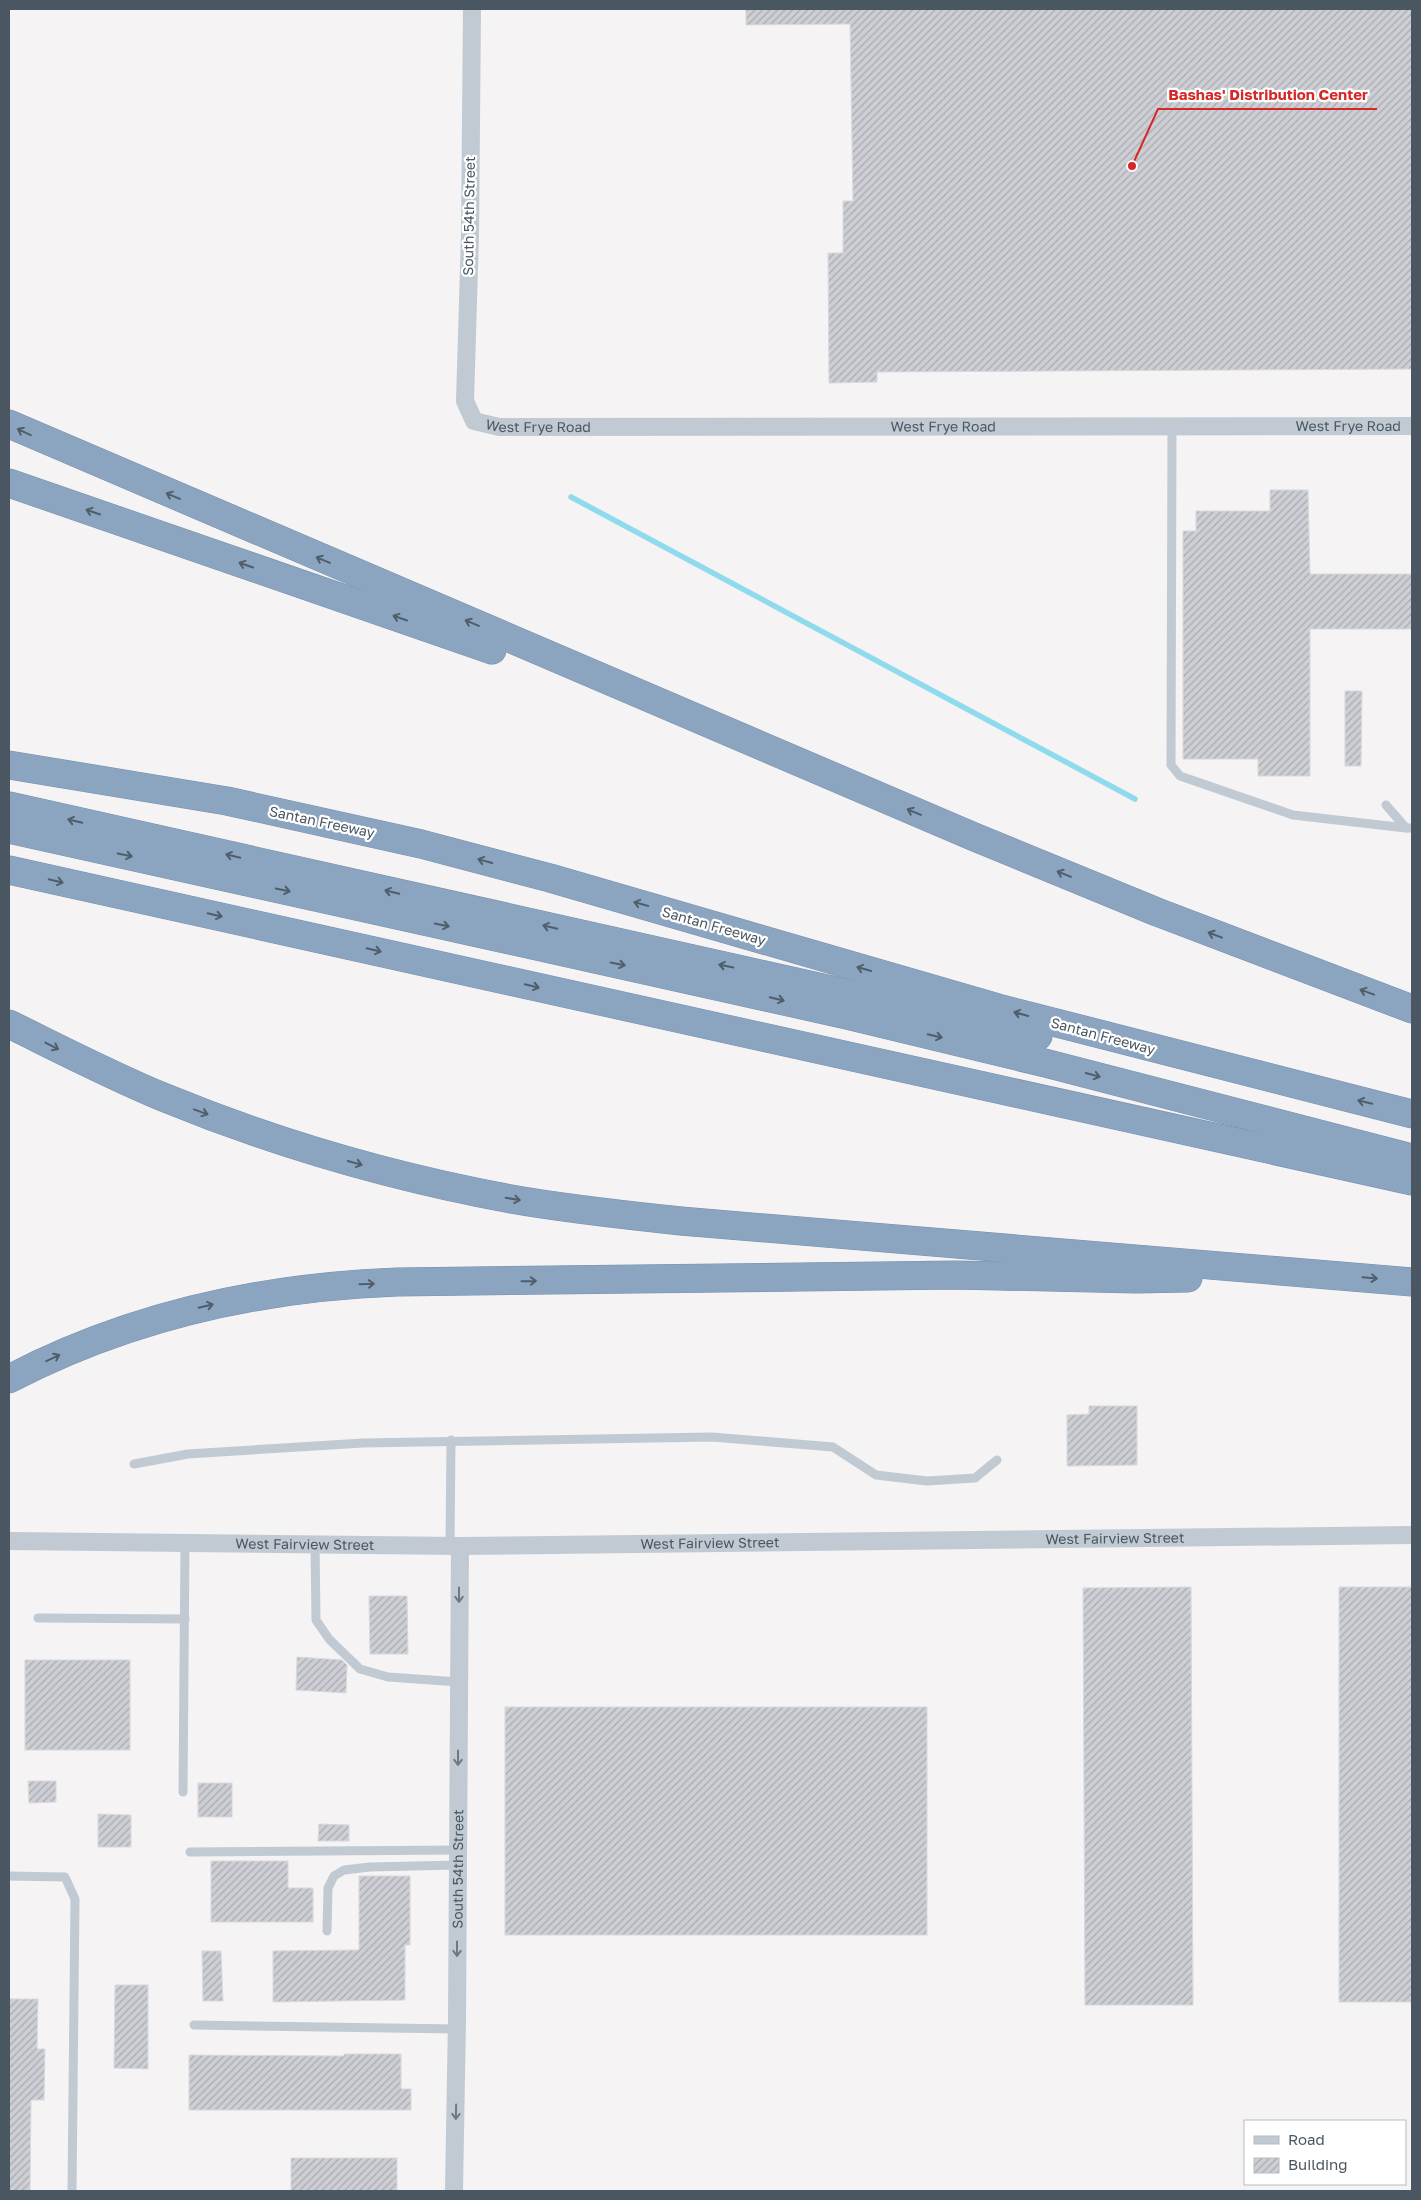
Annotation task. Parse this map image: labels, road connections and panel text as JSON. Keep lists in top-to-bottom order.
{
  "streets": {
    "highway": ["Santan Freeway"],
    "street": ["South 54th Street", "West Frye Road", "West Fairview Street"]
  },
  "crossings": [
    ["South 54th Street", "West Frye Road"],
    ["South 54th Street", "West Fairview Street"]
  ],
  "one_way": ["South 54th Street"],
  "places": ["Bashas' Distribution Center"],
  "legend": ["Road", "Building"]
}
